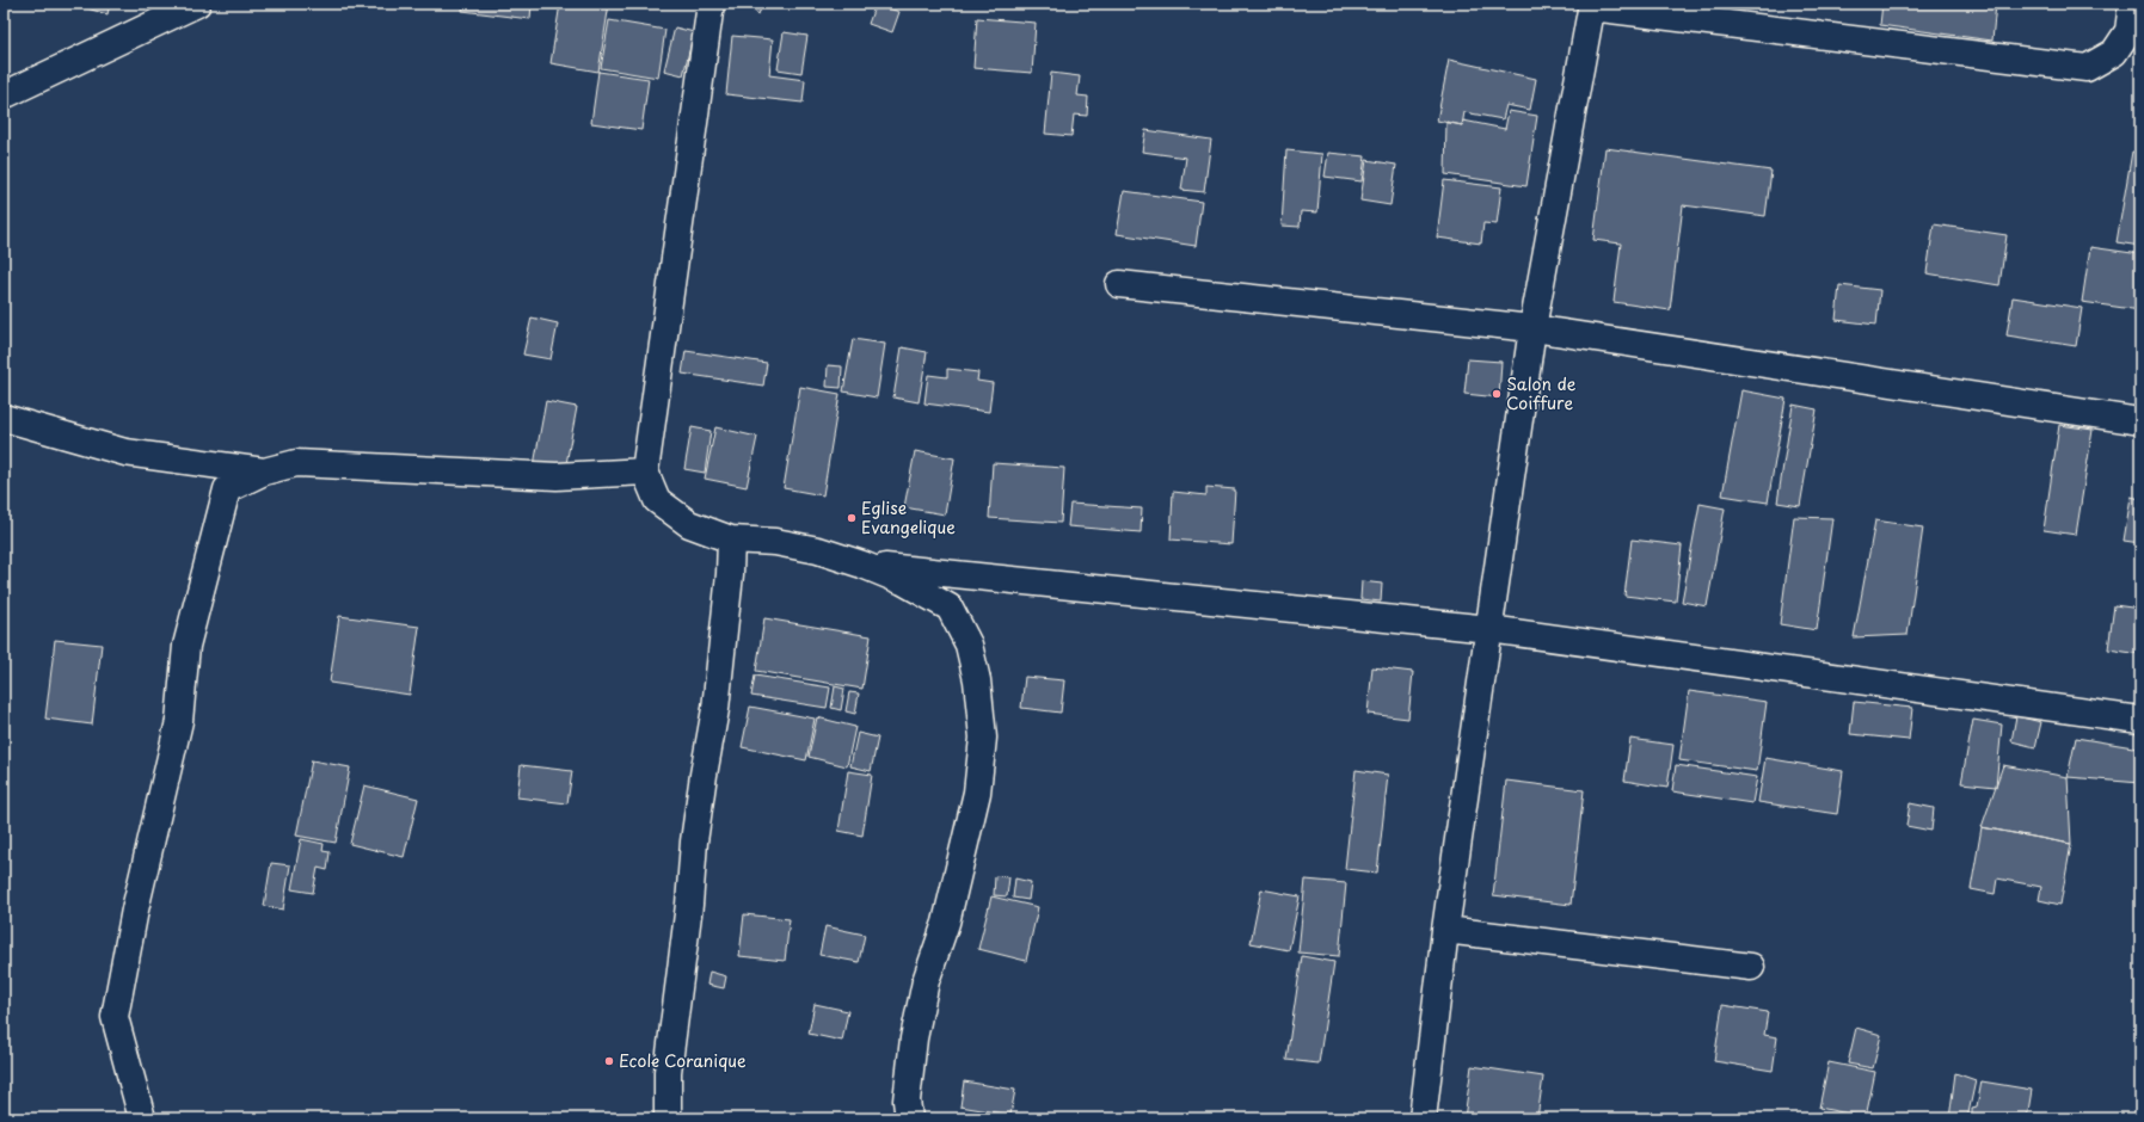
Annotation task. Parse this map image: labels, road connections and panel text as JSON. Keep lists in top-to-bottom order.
{
  "places": ["Salon de Coiffure", "Eglise Evangelique", "Ecole Coranique"]
}
